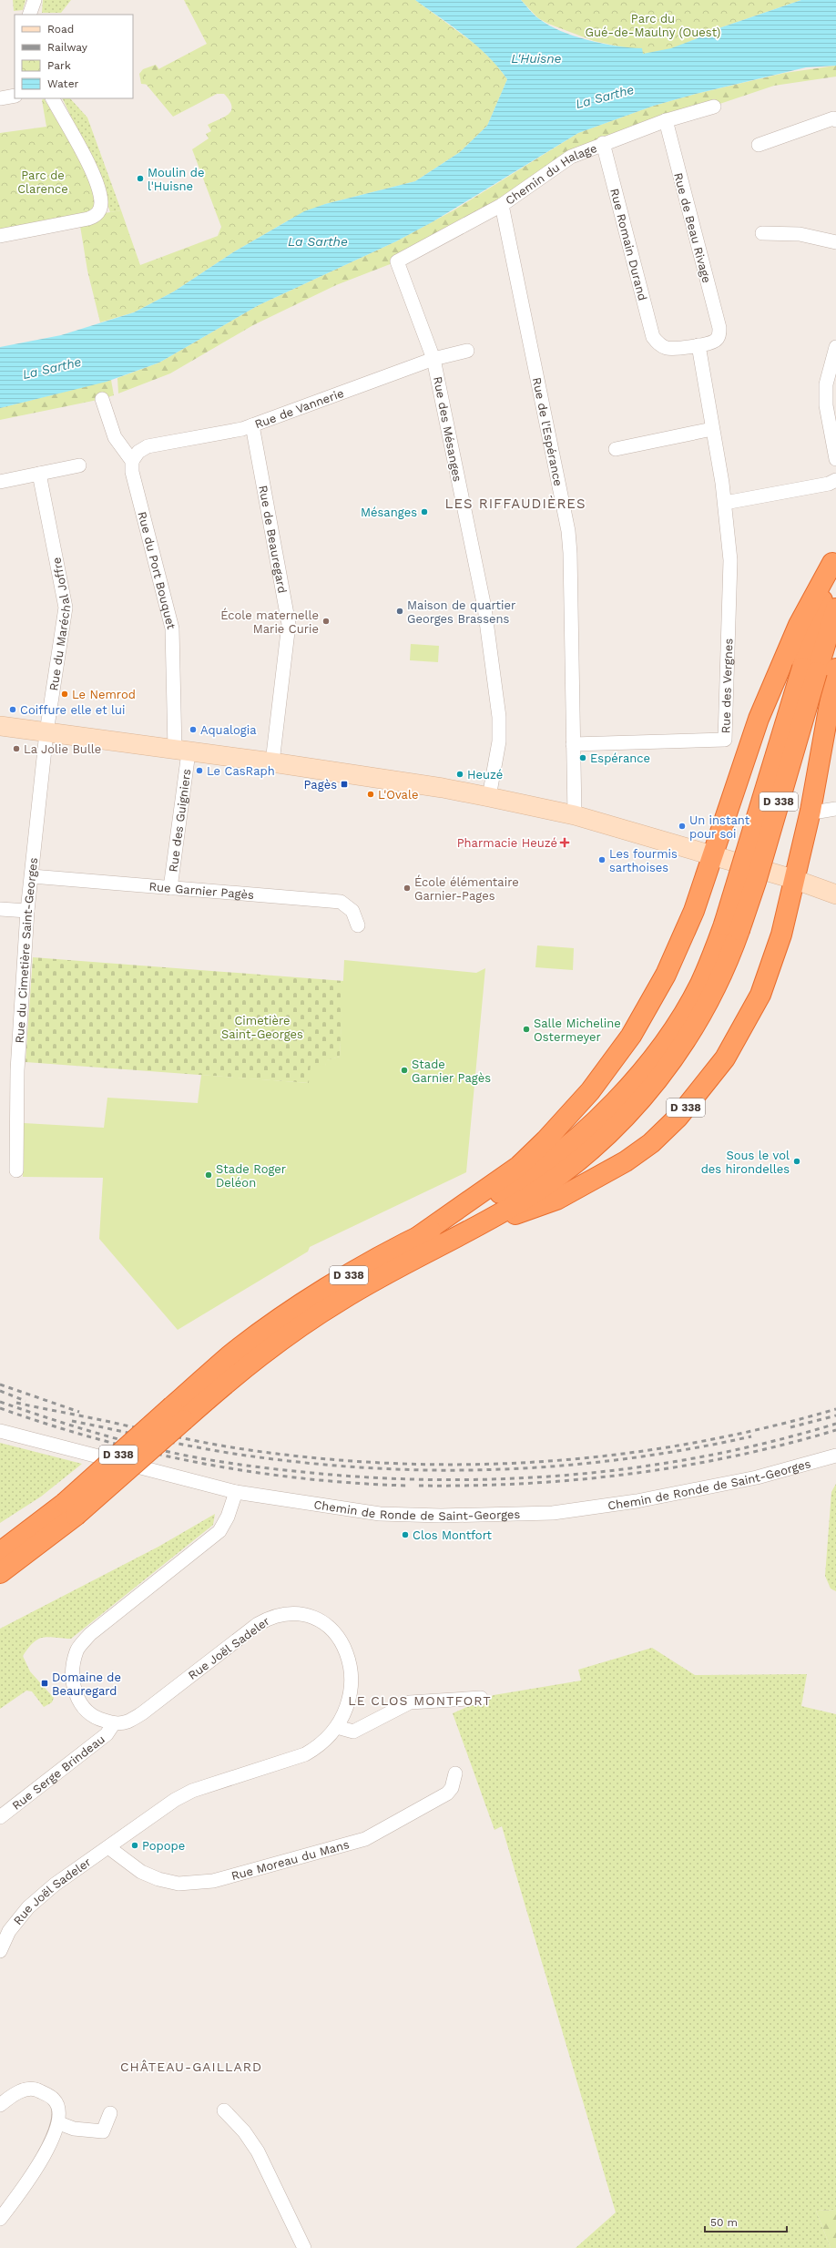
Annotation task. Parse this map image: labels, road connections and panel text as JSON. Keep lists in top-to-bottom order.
{
  "streets": {
    "highway": ["D 338"],
    "street": [
      "Chemin du Halage",
      "Rue de Beau Rivage",
      "Rue Romain Durand",
      "Rue de Vannerie",
      "Rue des Mésanges",
      "Rue de l'Espérance",
      "Rue de Beauregard",
      "Rue du Port Bouquet",
      "Rue du Maréchal Joffre",
      "Rue des Vergnes",
      "Rue des Guigniers",
      "Rue Garnier Pagès",
      "Rue du Cimetière Saint-Georges",
      "Chemin de Ronde de Saint-Georges",
      "Rue Joël Sadeler",
      "Rue Serge Brindeau",
      "Rue Moreau du Mans"
    ]
  },
  "crossings": [
    ["Chemin du Halage", "Rue de Beau Rivage"],
    ["Chemin du Halage", "Rue Romain Durand"],
    ["Chemin du Halage", "Rue des Mésanges"],
    ["Chemin du Halage", "Rue de l'Espérance"],
    ["Rue de Beau Rivage", "Rue Romain Durand"],
    ["Rue de Beau Rivage", "Rue des Vergnes"],
    ["Rue Romain Durand", "Rue des Vergnes"],
    ["Rue de Vannerie", "Rue des Mésanges"],
    ["Rue de Vannerie", "Rue de Beauregard"],
    ["Rue de Vannerie", "Rue du Port Bouquet"],
    ["Rue de l'Espérance", "Rue des Vergnes"],
    ["Rue du Port Bouquet", "Rue des Guigniers"],
    ["Rue du Maréchal Joffre", "Rue du Cimetière Saint-Georges"],
    ["Rue des Guigniers", "Rue Garnier Pagès"],
    ["Rue Garnier Pagès", "Rue du Cimetière Saint-Georges"],
    ["Chemin de Ronde de Saint-Georges", "Rue Joël Sadeler"],
    ["Rue Joël Sadeler", "Rue Serge Brindeau"],
    ["Rue Joël Sadeler", "Rue Moreau du Mans"]
  ],
  "districts": ["LES RIFFAUDIÈRES", "LE CLOS MONTFORT", "CHÂTEAU-GAILLARD"],
  "water": ["L'Huisne", "La Sarthe"],
  "parks": ["Parc du Gué-de-Maulny (Ouest)", "Parc de Clarence", "Cimetière Saint-Georges"],
  "places": {
    "other": [
      "Moulin de l'Huisne",
      "Mésanges",
      "Maison de quartier Georges Brassens",
      "École maternelle Marie Curie",
      "Le Nemrod",
      "Coiffure elle et lui",
      "Aqualogia",
      "La Jolie Bulle",
      "Espérance",
      "Le CasRaph",
      "Heuzé",
      "L'Ovale",
      "Un instant pour soi",
      "Les fourmis sarthoises",
      "École élémentaire Garnier-Pages",
      "Salle Micheline Ostermeyer",
      "Stade Garnier Pagès",
      "Sous le vol des hirondelles",
      "Stade Roger Deléon",
      "Clos Montfort",
      "Popope"
    ],
    "transit": ["Pagès", "Domaine de Beauregard"],
    "health": ["Pharmacie Heuzé"]
  },
  "legend": [
    "Road",
    "Railway",
    "Park",
    "Water"
  ],
  "scale_bar": "50 m"
}
